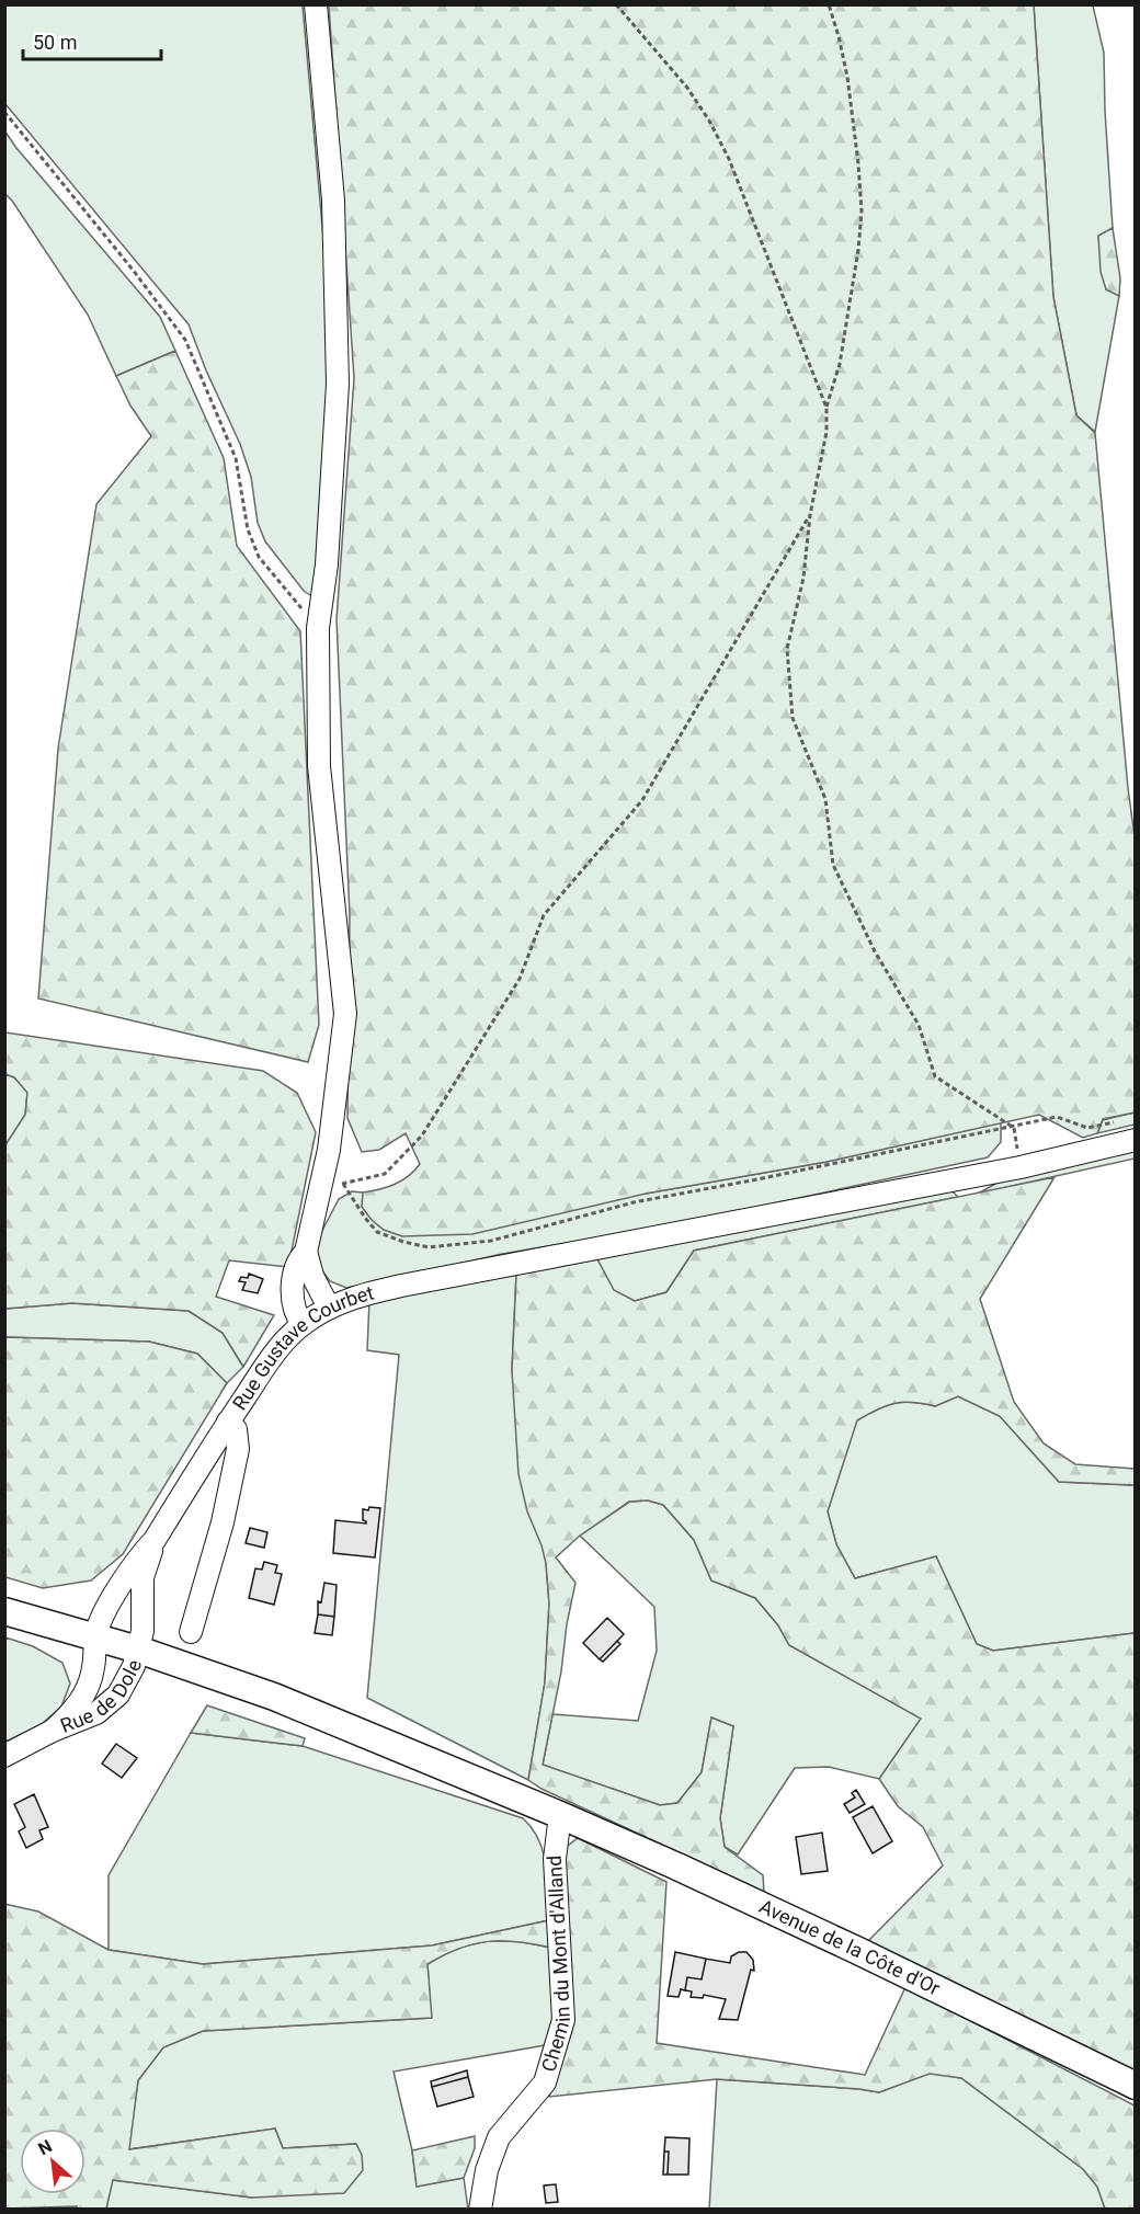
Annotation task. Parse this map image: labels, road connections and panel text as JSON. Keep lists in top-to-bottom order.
{
  "streets": {
    "main road": ["Avenue de la Côte d'Or"],
    "street": ["Rue Gustave Courbet", "Rue de Dole", "Chemin du Mont d'Alland"]
  },
  "crossings": [
    ["Rue Gustave Courbet", "Rue de Dole"],
    ["Rue Gustave Courbet", "Avenue de la Côte d'Or"],
    ["Rue de Dole", "Avenue de la Côte d'Or"],
    ["Avenue de la Côte d'Or", "Chemin du Mont d'Alland"]
  ],
  "scale_bar": "50 m",
  "north": "top left"
}
